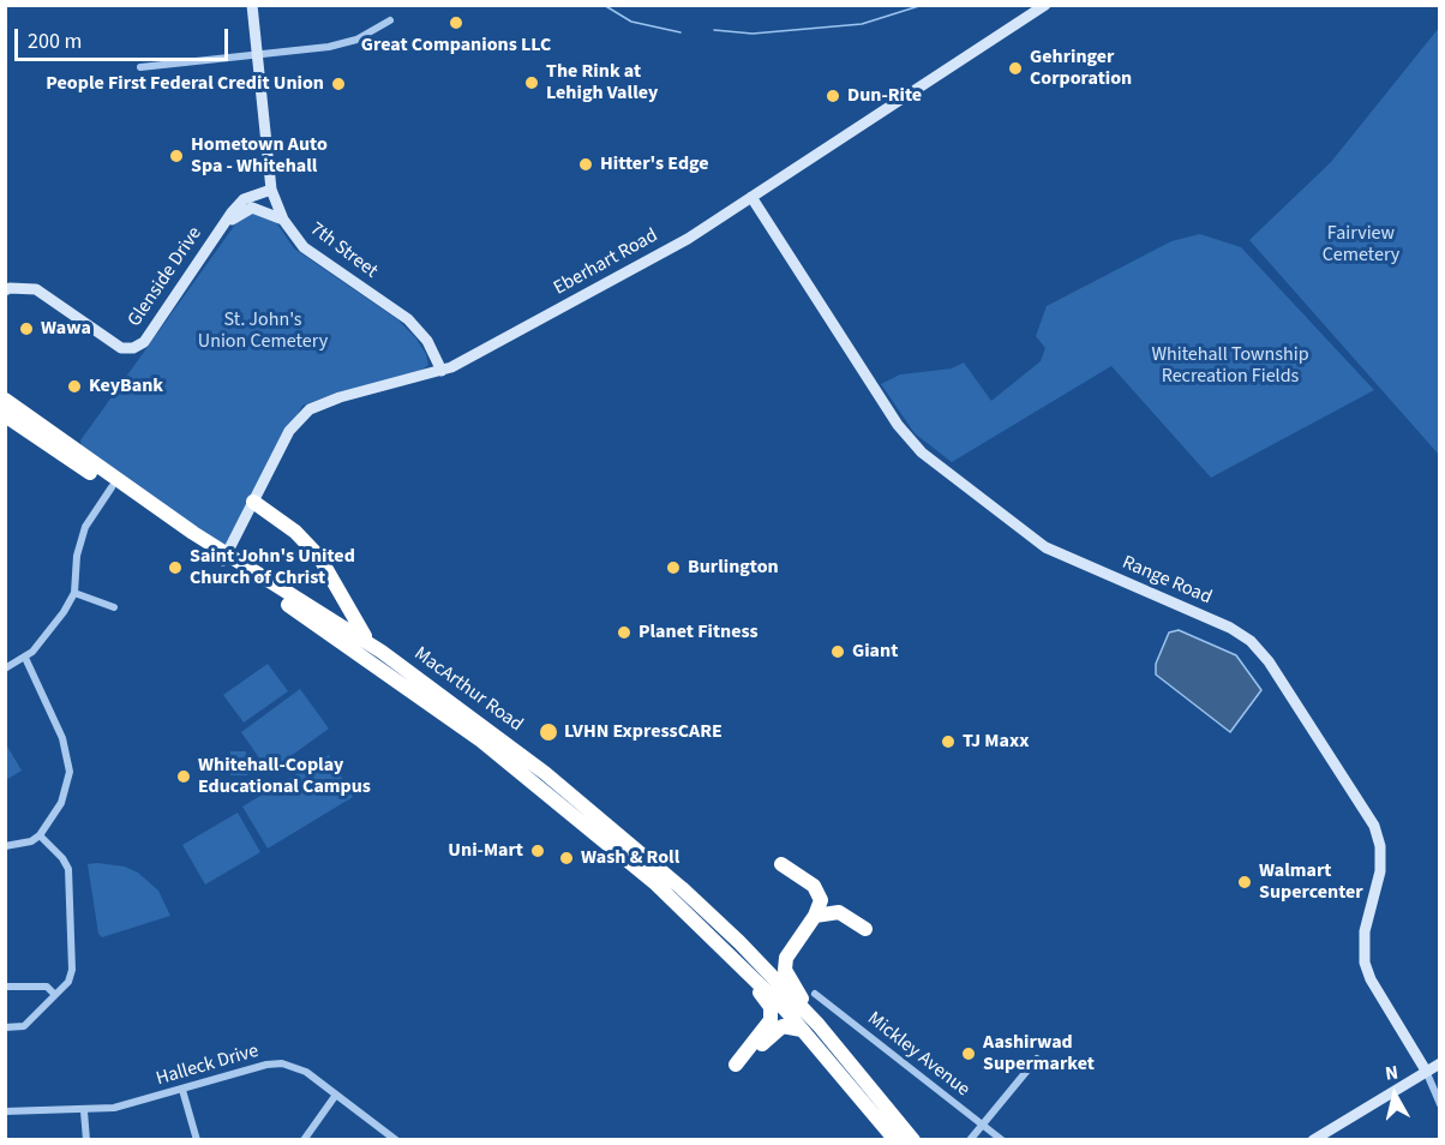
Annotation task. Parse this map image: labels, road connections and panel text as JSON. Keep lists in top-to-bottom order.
{
  "streets": {
    "highway": ["MacArthur Road"],
    "street": [
      "7th Street",
      "Eberhart Road",
      "Glenside Drive",
      "Range Road",
      "Mickley Avenue",
      "Halleck Drive"
    ]
  },
  "crossings": [
    ["7th Street", "Eberhart Road"],
    ["7th Street", "Glenside Drive"],
    ["Eberhart Road", "Range Road"],
    ["Eberhart Road", "MacArthur Road"]
  ],
  "parks": ["Fairview Cemetery", "St. John's Union Cemetery", "Whitehall Township Recreation Fields"],
  "places": [
    "Great Companions LLC",
    "Gehringer Corporation",
    "The Rink at Lehigh Valley",
    "People First Federal Credit Union",
    "Dun-Rite",
    "Hometown Auto Spa - Whitehall",
    "Hitter's Edge",
    "Wawa",
    "KeyBank",
    "Saint John's United Church of Christ",
    "Burlington",
    "Planet Fitness",
    "Giant",
    "LVHN ExpressCARE",
    "TJ Maxx",
    "Whitehall-Coplay Educational Campus",
    "Uni-Mart",
    "Wash & Roll",
    "Walmart Supercenter",
    "Aashirwad Supermarket"
  ],
  "scale_bar": "200 m",
  "north": "top"
}
